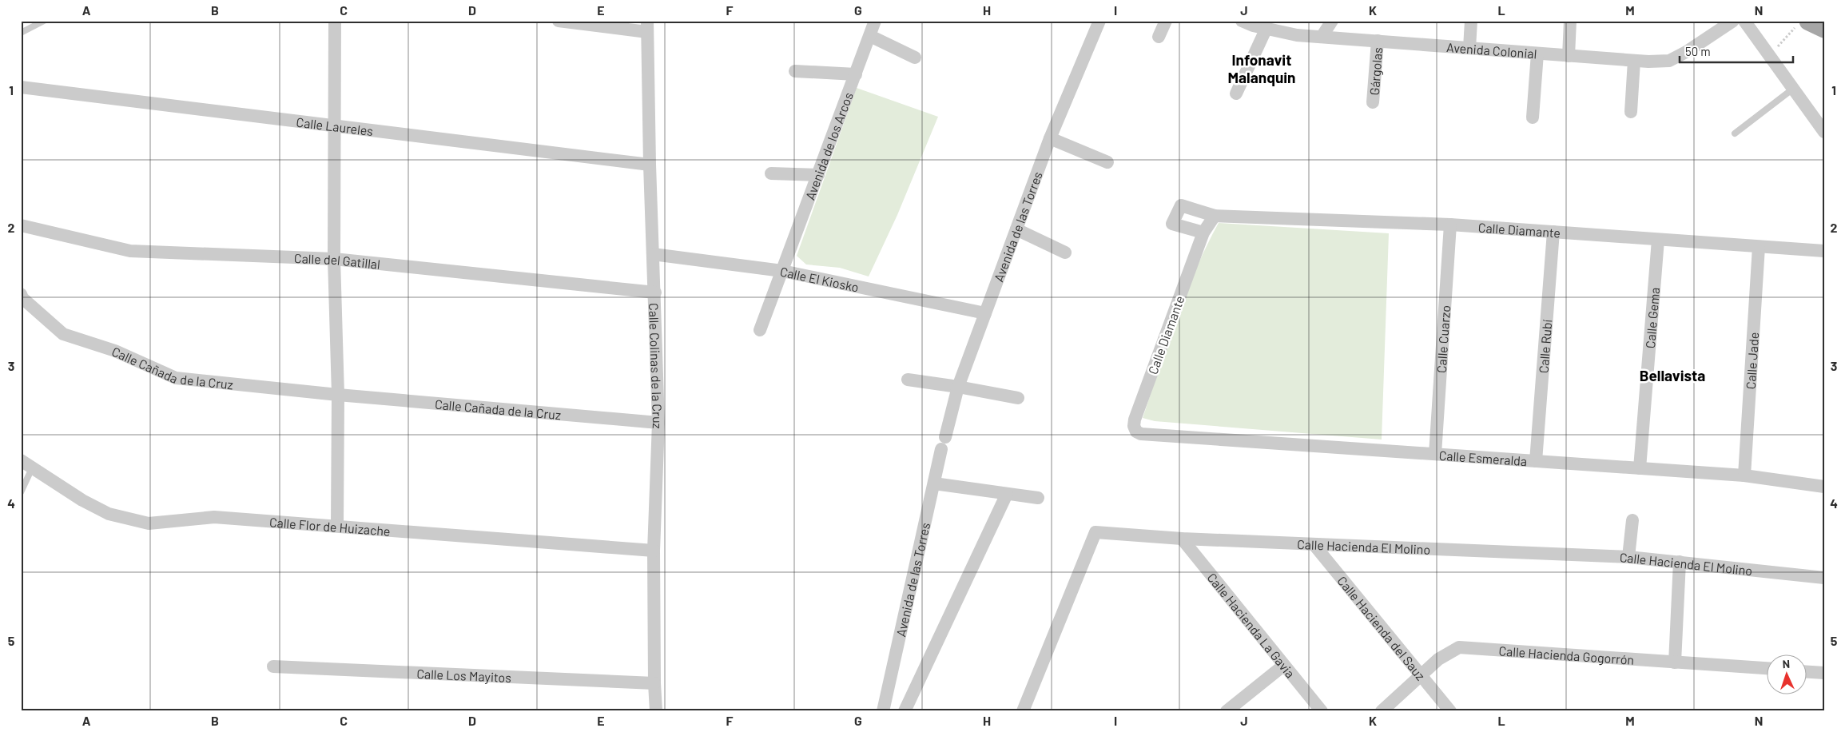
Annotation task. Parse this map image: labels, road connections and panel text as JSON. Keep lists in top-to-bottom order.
{
  "streets": {
    "street": [
      "Avenida Colonial",
      "Gárgolas",
      "Calle Laureles",
      "Avenida de los Arcos",
      "Avenida de las Torres",
      "Calle Diamante",
      "Calle del Gatillal",
      "Calle El Kiosko",
      "Calle Gema",
      "Calle Cuarzo",
      "Calle Rubí",
      "Calle Jade",
      "Calle Cañada de la Cruz",
      "Calle Colinas de la Cruz",
      "Calle Esmeralda",
      "Calle Flor de Huizache",
      "Calle Hacienda El Molino",
      "Calle Hacienda La Gavia",
      "Calle Hacienda del Sauz",
      "Calle Hacienda Gogorrón",
      "Calle Los Mayitos"
    ]
  },
  "crossings": [
    ["Avenida Colonial", "Gárgolas"],
    ["Calle Laureles", "Calle Colinas de la Cruz"],
    ["Avenida de los Arcos", "Calle El Kiosko"],
    ["Avenida de las Torres", "Calle El Kiosko"],
    ["Calle Diamante", "Calle Gema"],
    ["Calle Diamante", "Calle Cuarzo"],
    ["Calle Diamante", "Calle Rubí"],
    ["Calle Diamante", "Calle Jade"],
    ["Calle Diamante", "Calle Esmeralda"],
    ["Calle del Gatillal", "Calle Colinas de la Cruz"],
    ["Calle El Kiosko", "Calle Colinas de la Cruz"],
    ["Calle Gema", "Calle Esmeralda"],
    ["Calle Cuarzo", "Calle Esmeralda"],
    ["Calle Rubí", "Calle Esmeralda"],
    ["Calle Jade", "Calle Esmeralda"],
    ["Calle Cañada de la Cruz", "Calle Colinas de la Cruz"],
    ["Calle Colinas de la Cruz", "Calle Flor de Huizache"],
    ["Calle Colinas de la Cruz", "Calle Los Mayitos"],
    ["Calle Hacienda El Molino", "Calle Hacienda La Gavia"],
    ["Calle Hacienda El Molino", "Calle Hacienda del Sauz"],
    ["Calle Hacienda del Sauz", "Calle Hacienda Gogorrón"]
  ],
  "districts": ["Infonavit Malanquin", "Bellavista"],
  "scale_bar": "50 m",
  "north": "top",
  "grid": {
    "columns": [
      "A",
      "B",
      "C",
      "D",
      "E",
      "F",
      "G",
      "H",
      "I",
      "J",
      "K",
      "L",
      "M",
      "N"
    ],
    "rows": [
      "1",
      "2",
      "3",
      "4",
      "5"
    ]
  }
}
